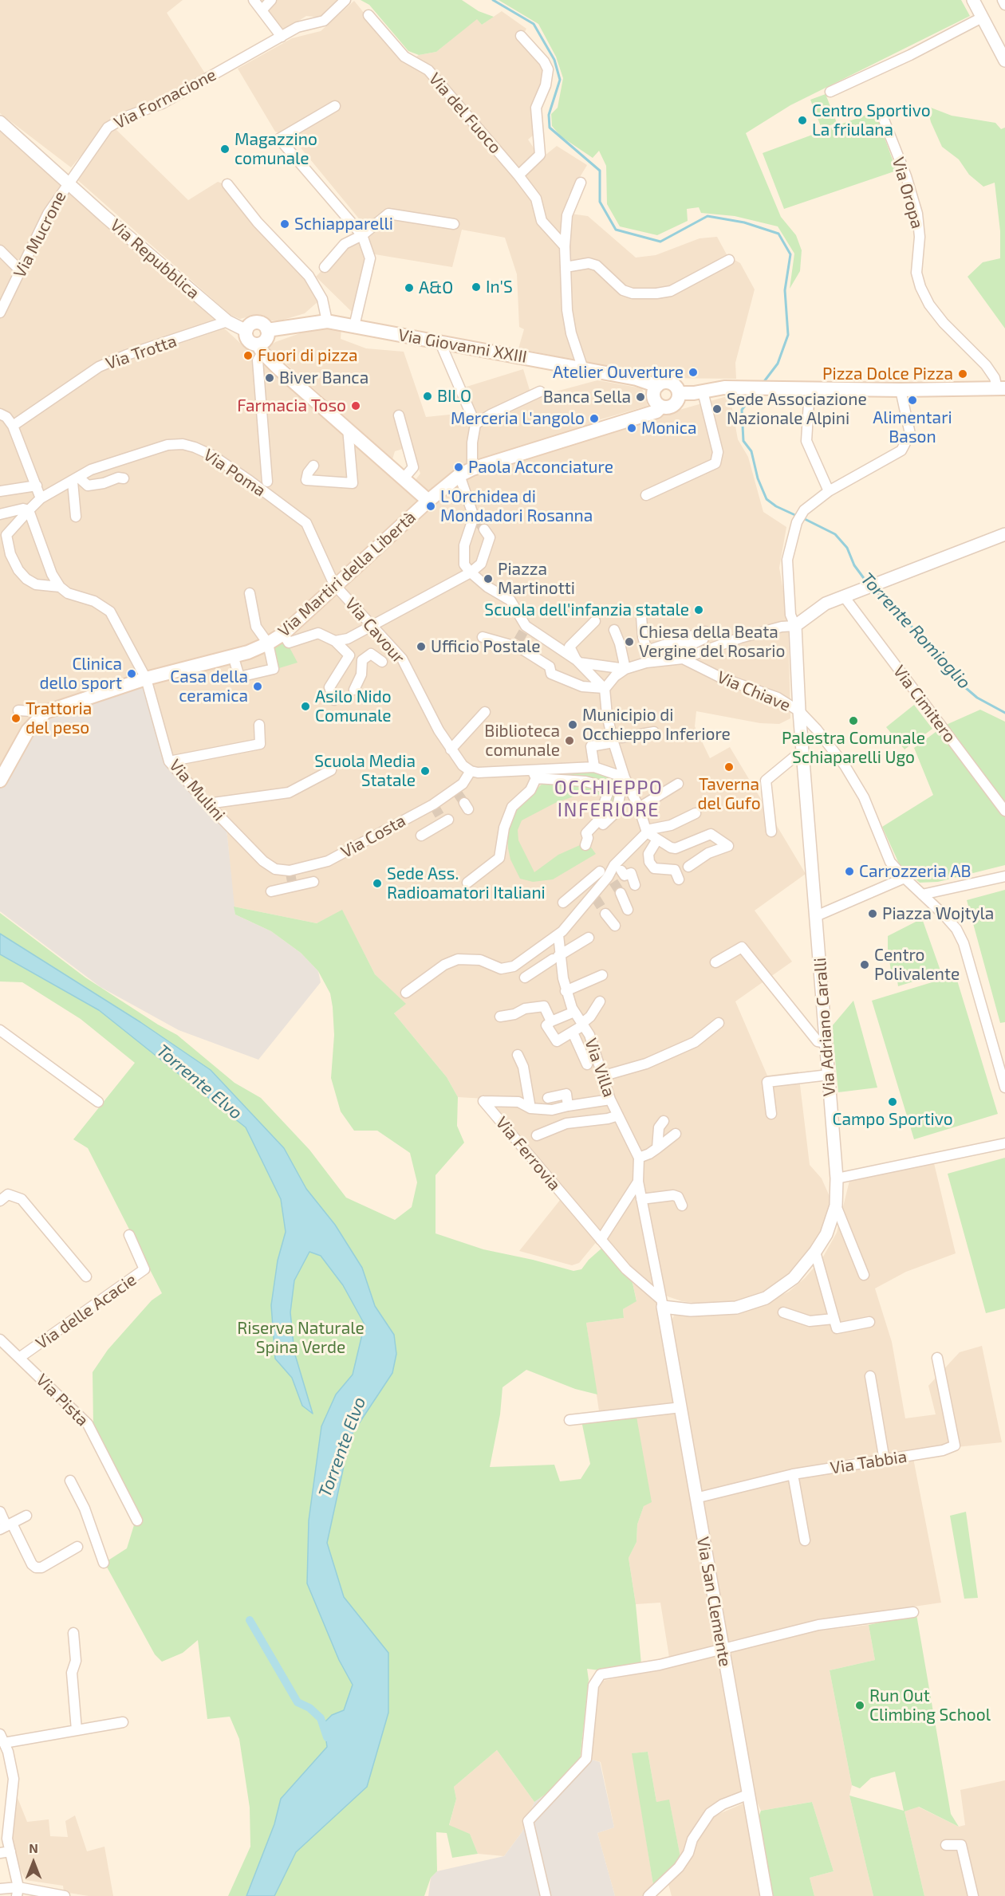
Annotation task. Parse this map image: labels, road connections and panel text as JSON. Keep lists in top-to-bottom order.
{
  "streets": {
    "main road": ["Via Giovanni XXIII", "Via Martiri della Libertà"],
    "street": [
      "Via Fornacione",
      "Via del Fuoco",
      "Via Oropa",
      "Via Mucrone",
      "Via Repubblica",
      "Via Trotta",
      "Via Poma",
      "Via Cavour",
      "Via Chiave",
      "Via Cimitero",
      "Via Mulini",
      "Via Costa",
      "Via Adriano Caralli",
      "Via Villa",
      "Via Ferrovia",
      "Via delle Acacie",
      "Via Pista",
      "Via Tabbia",
      "Via San Clemente"
    ]
  },
  "crossings": [
    ["Via Fornacione", "Via Mucrone"],
    ["Via Fornacione", "Via Repubblica"],
    ["Via Mucrone", "Via Repubblica"],
    ["Via Repubblica", "Via Giovanni XXIII"],
    ["Via Repubblica", "Via Trotta"],
    ["Via Giovanni XXIII", "Via Martiri della Libertà"],
    ["Via Poma", "Via Martiri della Libertà"],
    ["Via Poma", "Via Cavour"],
    ["Via Poma", "Via Mulini"],
    ["Via Martiri della Libertà", "Via Cavour"],
    ["Via Martiri della Libertà", "Via Mulini"],
    ["Via Cavour", "Via Costa"],
    ["Via Chiave", "Via Adriano Caralli"],
    ["Via Mulini", "Via Costa"],
    ["Via Adriano Caralli", "Via Villa"],
    ["Via Adriano Caralli", "Via Ferrovia"],
    ["Via Adriano Caralli", "Via San Clemente"],
    ["Via Villa", "Via Ferrovia"],
    ["Via Villa", "Via San Clemente"],
    ["Via Ferrovia", "Via San Clemente"],
    ["Via delle Acacie", "Via Pista"],
    ["Via Tabbia", "Via San Clemente"]
  ],
  "districts": ["OCCHIEPPO INFERIORE"],
  "water": ["Torrente Romioglio", "Torrente Elvo"],
  "parks": ["Riserva Naturale Spina Verde"],
  "places": [
    "Centro Sportivo La friulana",
    "Magazzino comunale",
    "Schiapparelli",
    "In'S",
    "A&O",
    "Fuori di pizza",
    "Atelier Ouverture",
    "Pizza Dolce Pizza",
    "Biver Banca",
    "BILO",
    "Banca Sella",
    "Alimentari Bason",
    "Farmacia Toso",
    "Sede Associazione Nazionale Alpini",
    "Merceria L'angolo",
    "Monica",
    "Paola Acconciature",
    "L'Orchidea di Mondadori Rosanna",
    "Piazza Martinotti",
    "Scuola dell'infanzia statale",
    "Chiesa della Beata Vergine del Rosario",
    "Ufficio Postale",
    "Clinica dello sport",
    "Casa della ceramica",
    "Asilo Nido Comunale",
    "Trattoria del peso",
    "Palestra Comunale Schiaparelli Ugo",
    "Municipio di Occhieppo Inferiore",
    "Biblioteca comunale",
    "Taverna del Gufo",
    "Scuola Media Statale",
    "Carrozzeria AB",
    "Sede Ass. Radioamatori Italiani",
    "Piazza Wojtyla",
    "Centro Polivalente",
    "Campo Sportivo",
    "Run Out Climbing School"
  ],
  "north": "top"
}
